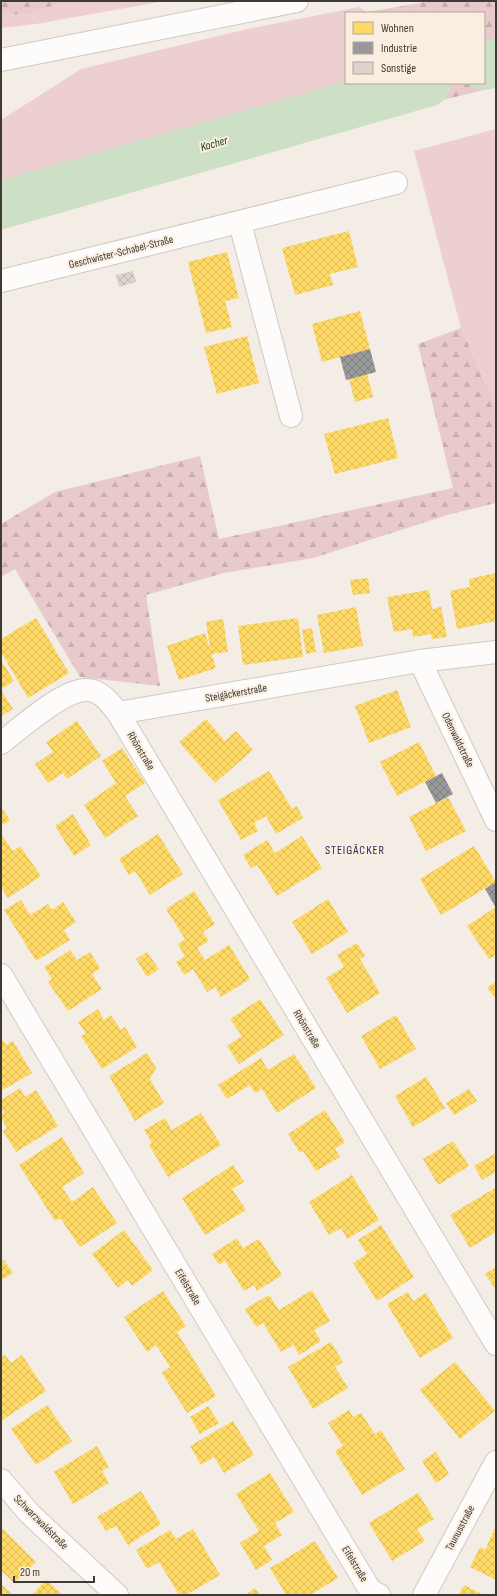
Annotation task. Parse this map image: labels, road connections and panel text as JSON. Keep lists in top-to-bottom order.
{
  "streets": {
    "street": [
      "Geschwister-Schabel-Straße",
      "Steigäckerstraße",
      "Odenwaldstraße",
      "Rhönstraße",
      "Eifelstraße",
      "Schwarzwaldstraße",
      "Taunusstraße"
    ]
  },
  "crossings": [
    ["Steigäckerstraße", "Odenwaldstraße"],
    ["Steigäckerstraße", "Rhönstraße"]
  ],
  "districts": ["STEIGÄCKER"],
  "water": ["Kocher"],
  "legend": ["Wohnen", "Industrie", "Sonstige"],
  "scale_bar": "20 m"
}
